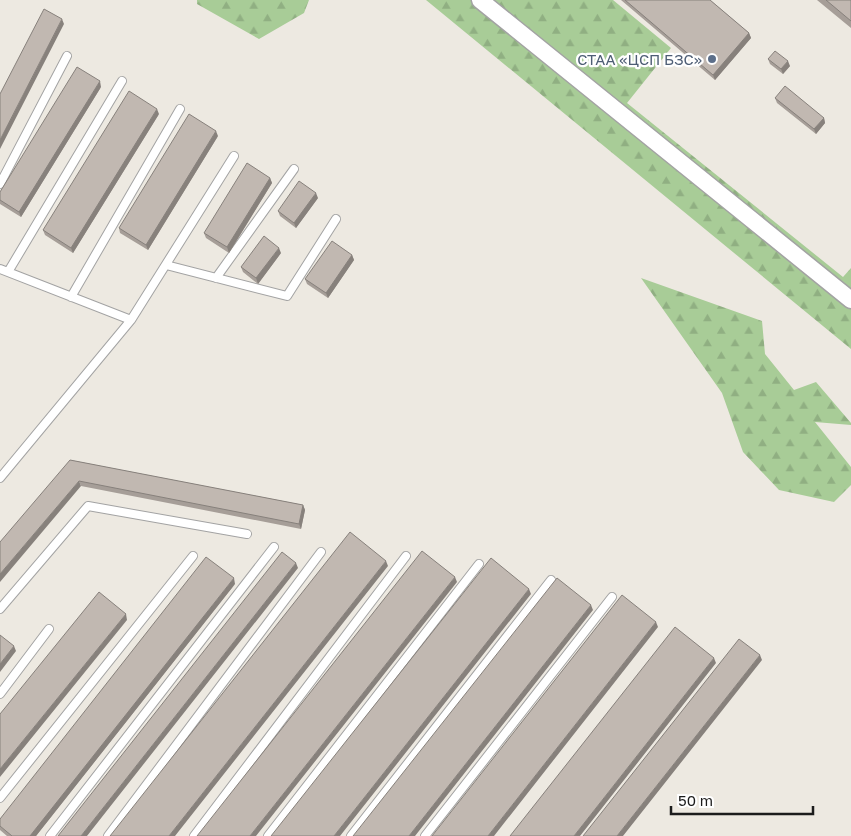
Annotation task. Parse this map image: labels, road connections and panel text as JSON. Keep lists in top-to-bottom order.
{
  "places": ["СТАА «ЦСП БЗС»"],
  "scale_bar": "50 m"
}
